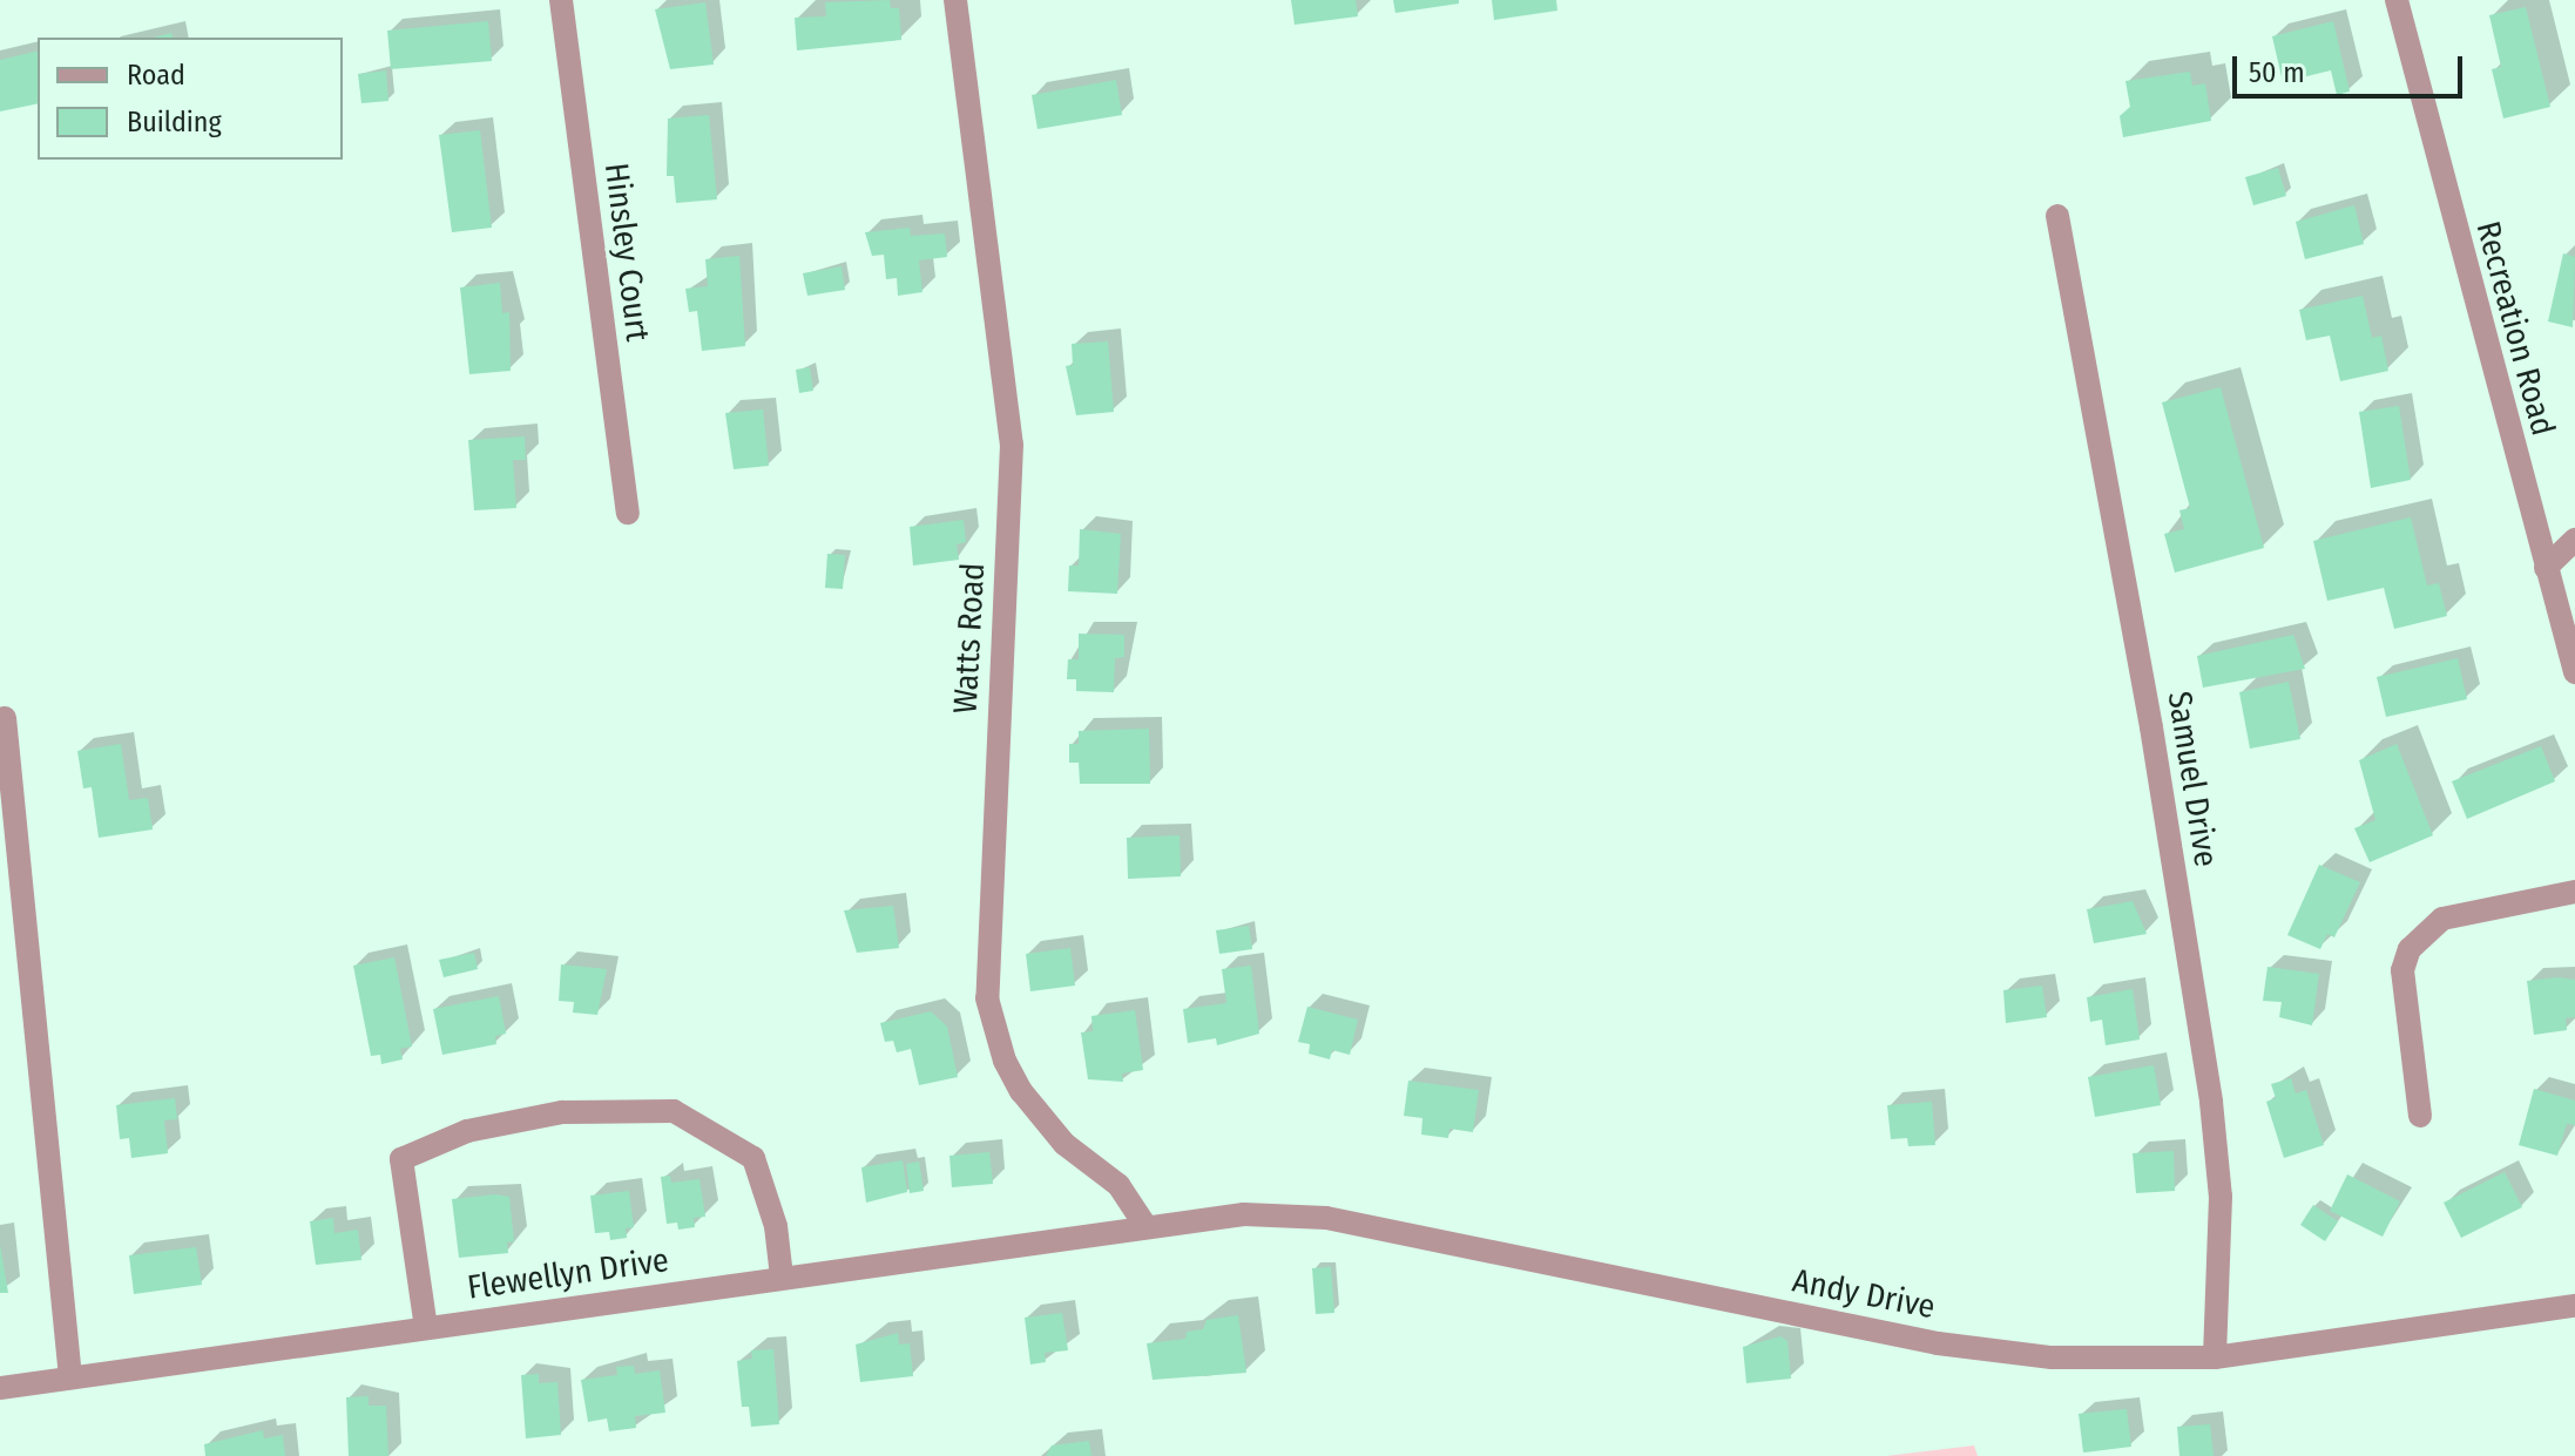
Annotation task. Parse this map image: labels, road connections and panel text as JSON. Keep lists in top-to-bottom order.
{
  "streets": {
    "street": [
      "Hinsley Court",
      "Recreation Road",
      "Watts Road",
      "Samuel Drive",
      "Flewellyn Drive",
      "Andy Drive"
    ]
  },
  "crossings": [
    ["Watts Road", "Flewellyn Drive"],
    ["Watts Road", "Andy Drive"],
    ["Samuel Drive", "Andy Drive"],
    ["Flewellyn Drive", "Andy Drive"]
  ],
  "legend": ["Road", "Building"],
  "scale_bar": "50 m"
}
